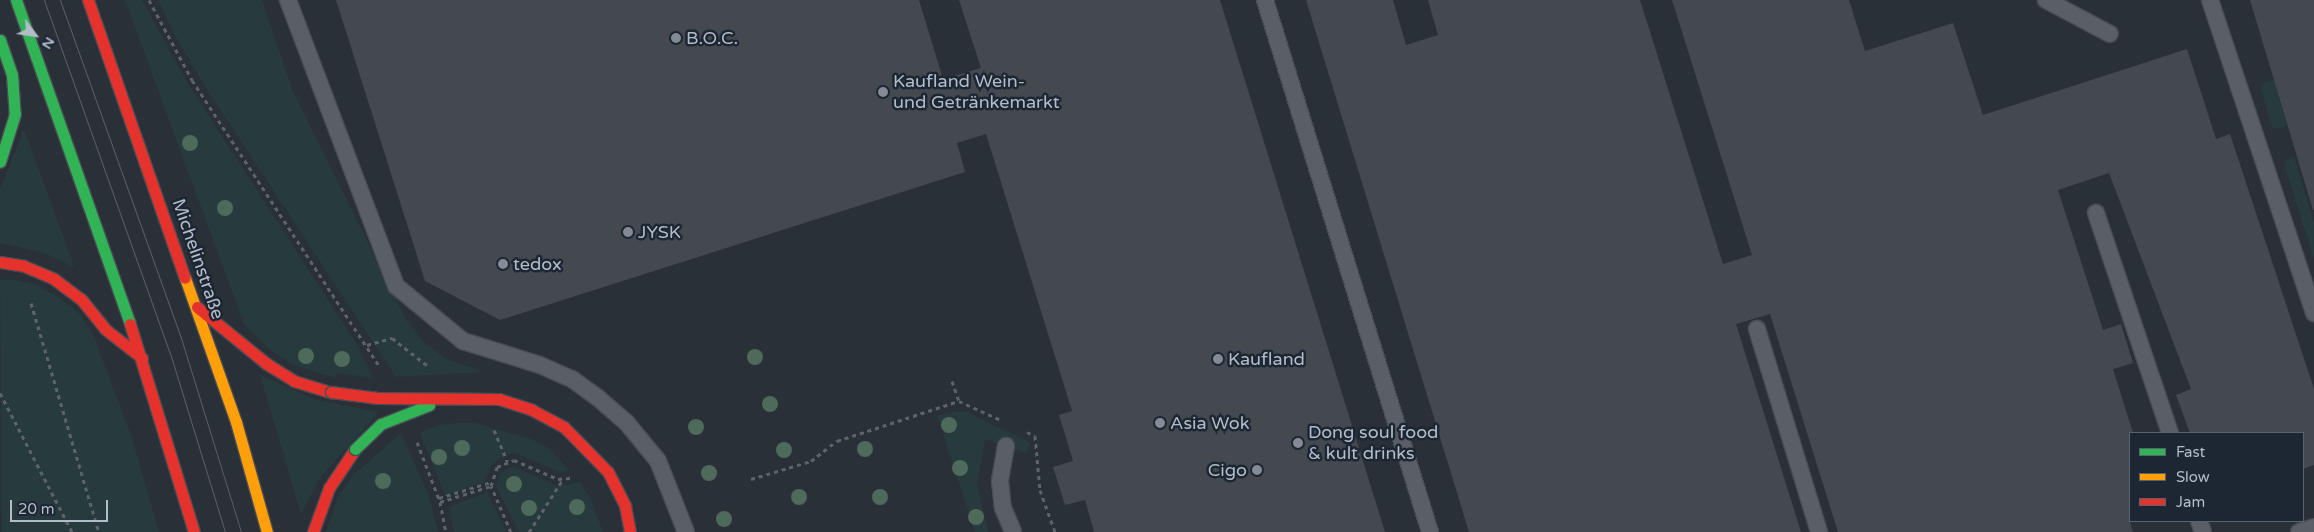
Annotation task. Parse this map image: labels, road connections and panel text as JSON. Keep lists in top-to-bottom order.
{
  "streets": {
    "main road": ["Michelinstraße"]
  },
  "places": [
    "B.O.C.",
    "Kaufland Wein- und Getränkemarkt",
    "JYSK",
    "tedox",
    "Kaufland",
    "Asia Wok",
    "Dong soul food & kult drinks",
    "Cigo"
  ],
  "legend": ["Fast", "Slow", "Jam"],
  "scale_bar": "20 m",
  "north": "bottom right"
}
